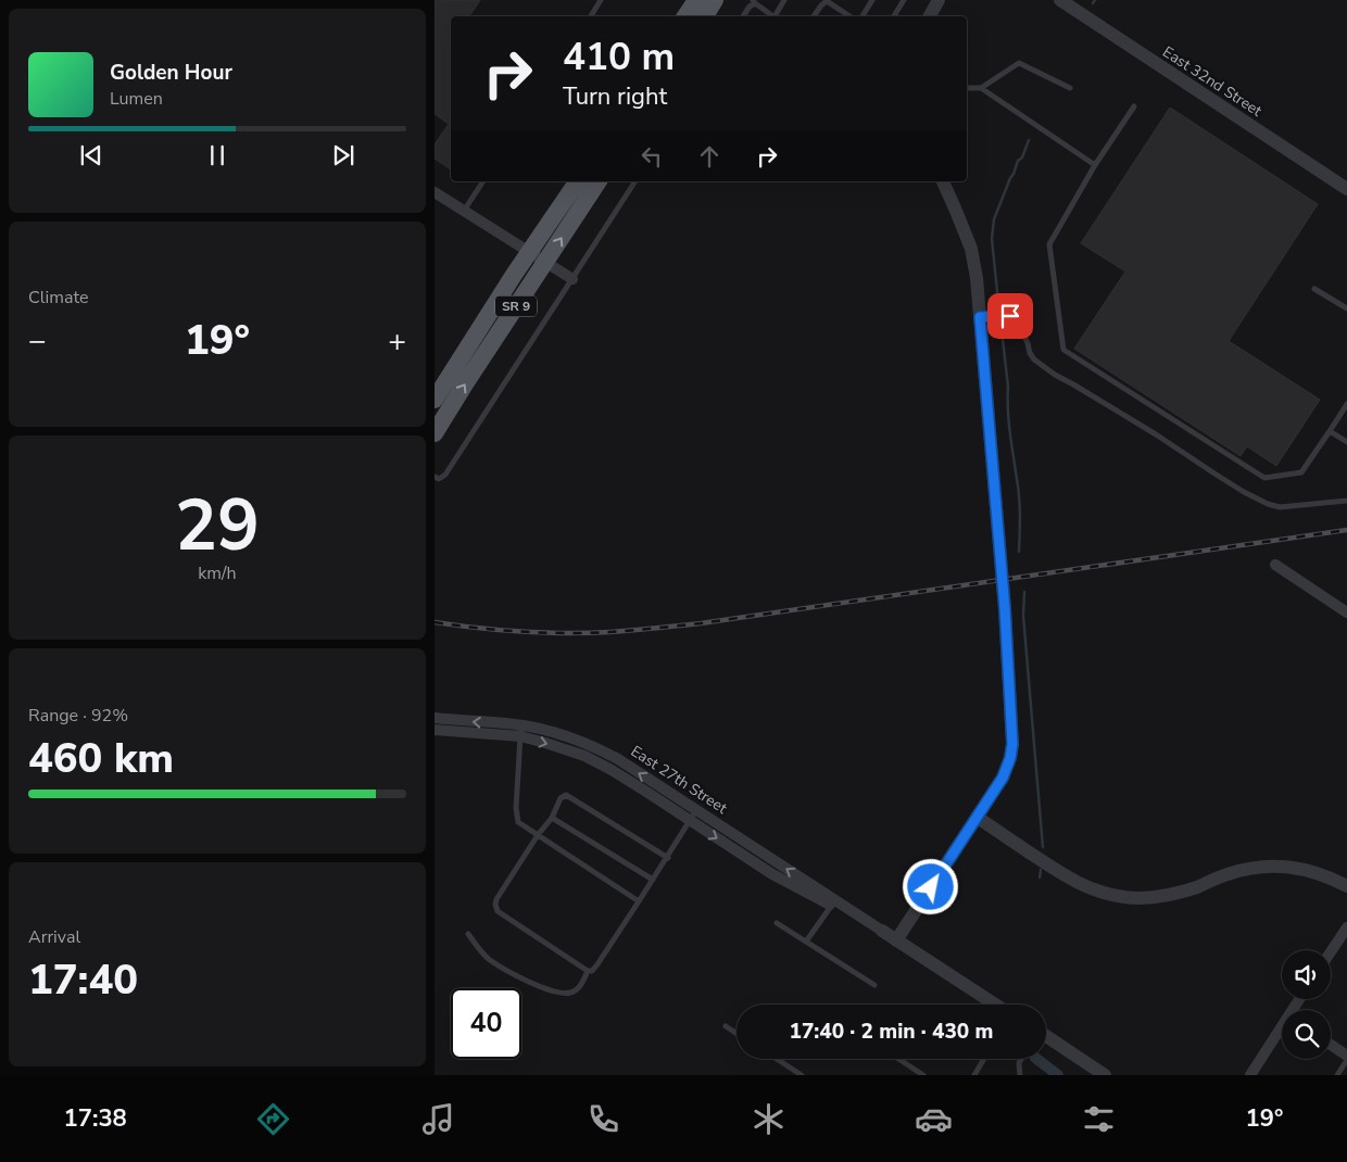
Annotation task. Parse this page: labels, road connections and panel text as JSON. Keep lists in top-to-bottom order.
{
  "streets": {
    "main road": ["SR 9"],
    "street": ["East 32nd Street", "East 27th Street"]
  },
  "page": {
    "turn": ["410 m", "Turn right"],
    "song": ["Golden Hour", "Lumen"],
    "tile": [
      "Climate",
      ["29", "km/h"],
      ["Range · 92%", "460 km"],
      ["Arrival", "17:40"]
    ],
    "heat": ["−", "19°", "+"],
    "limit": "40",
    "trip": "17:40 · 2 min · 430 m",
    "tabs": ["17:38", "19°"]
  }
}
